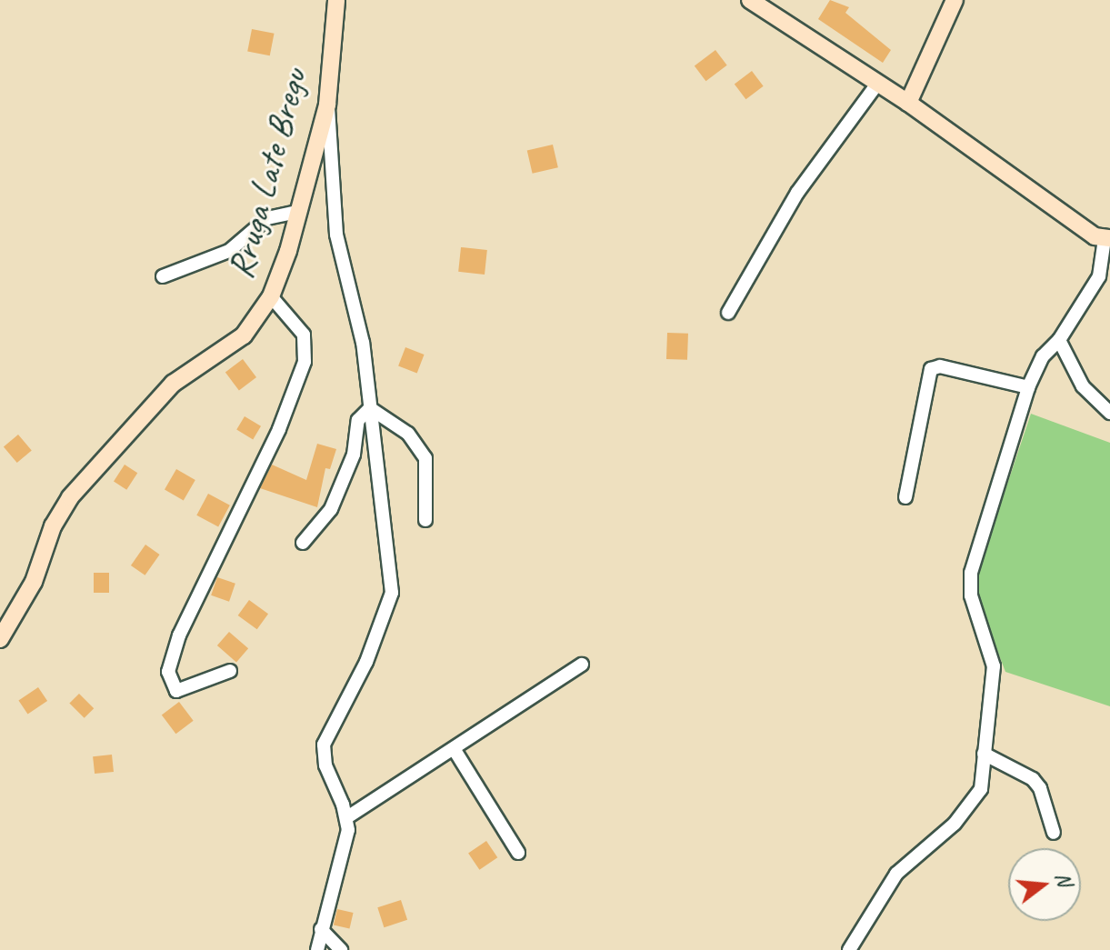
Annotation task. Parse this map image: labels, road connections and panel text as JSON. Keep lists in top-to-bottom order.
{
  "streets": {
    "main road": ["Rruga Late Bregu"]
  },
  "north": "right"
}
